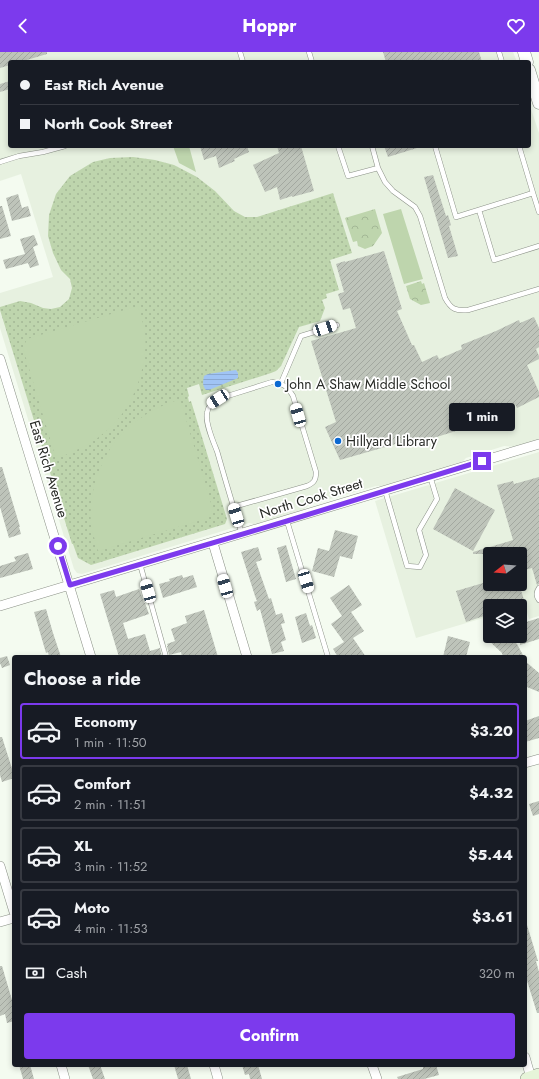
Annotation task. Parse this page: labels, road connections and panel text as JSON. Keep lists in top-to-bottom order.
{
  "streets": {
    "street": ["East Rich Avenue", "North Cook Street"]
  },
  "crossings": [
    ["East Rich Avenue", "North Cook Street"]
  ],
  "places": ["John A Shaw Middle School", "Hillyard Library"],
  "north": "left",
  "page": {
    "header": "Hoppr",
    "banner": ["East Rich Avenue", "North Cook Street"],
    "bubble": "1 min",
    "heading": "Choose a ride",
    "list": [
      {
        "name": "Economy",
        "note": "1 min · 11:50",
        "value": "$3.20"
      },
      {
        "name": "Comfort",
        "note": "2 min · 11:51",
        "value": "$4.32"
      },
      {
        "name": "XL",
        "note": "3 min · 11:52",
        "value": "$5.44"
      },
      {
        "name": "Moto",
        "note": "4 min · 11:53",
        "value": "$3.61"
      }
    ],
    "pay": ["Cash", "320 m"],
    "buttons": "Confirm"
  }
}
